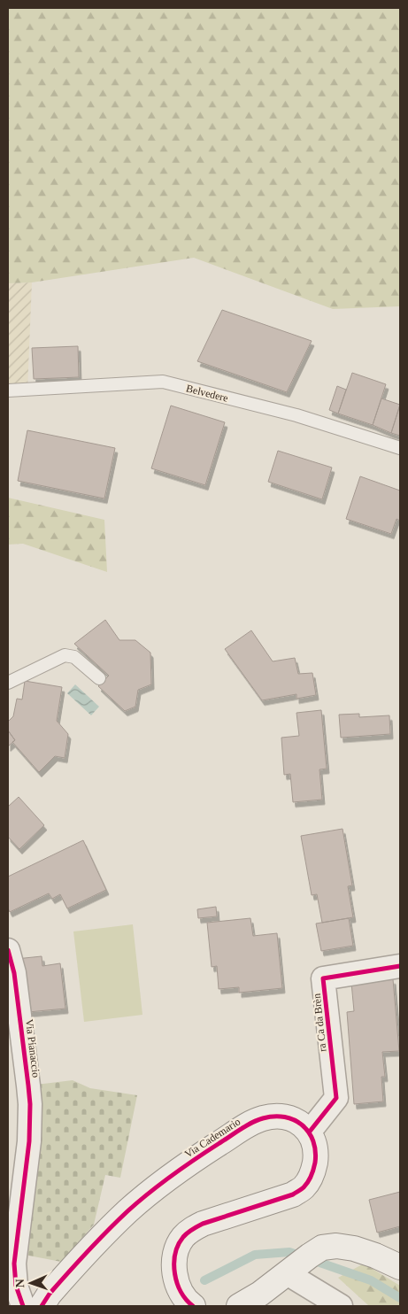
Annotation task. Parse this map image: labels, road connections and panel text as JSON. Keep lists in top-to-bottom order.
{
  "streets": {
    "street": ["ra Ca da Brèn", "Via Pianaccio", "Via Cademario"],
    "lane": ["Belvedere"]
  },
  "crossings": [
    ["ra Ca da Brèn", "Via Cademario"]
  ],
  "north": "left"
}
